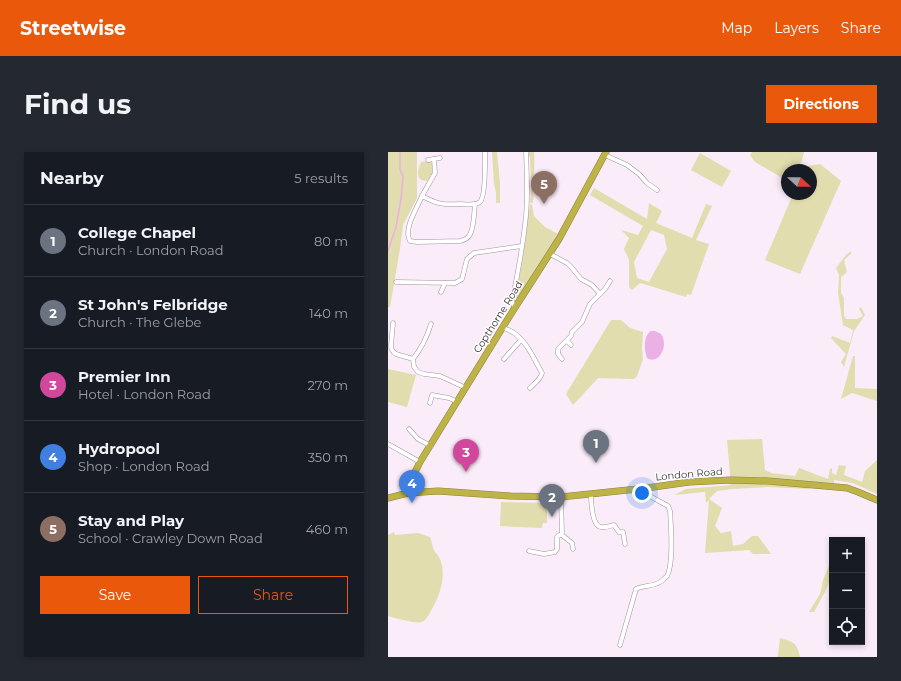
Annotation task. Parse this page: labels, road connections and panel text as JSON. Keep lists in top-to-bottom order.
{
  "streets": {
    "highway": ["Copthorne Road", "London Road"]
  },
  "crossings": [
    ["Copthorne Road", "London Road"]
  ],
  "north": "right",
  "page": {
    "header": "Streetwise",
    "nav": ["Map", "Layers", "Share"],
    "buttons": [
      "Directions",
      ["Save", "Share"]
    ],
    "title": "Find us",
    "heading": ["Nearby", "5 results"],
    "pins": [
      "5",
      "1",
      "3",
      "4",
      "2"
    ],
    "list": [
      {
        "mark": "1",
        "name": "College Chapel",
        "note": "Church · London Road",
        "value": "80 m"
      },
      {
        "mark": "2",
        "name": "St John's Felbridge",
        "note": "Church · The Glebe",
        "value": "140 m"
      },
      {
        "mark": "3",
        "name": "Premier Inn",
        "note": "Hotel · London Road",
        "value": "270 m"
      },
      {
        "mark": "4",
        "name": "Hydropool",
        "note": "Shop · London Road",
        "value": "350 m"
      },
      {
        "mark": "5",
        "name": "Stay and Play",
        "note": "School · Crawley Down Road",
        "value": "460 m"
      }
    ],
    "map_buttons": ["+", "−"]
  }
}
